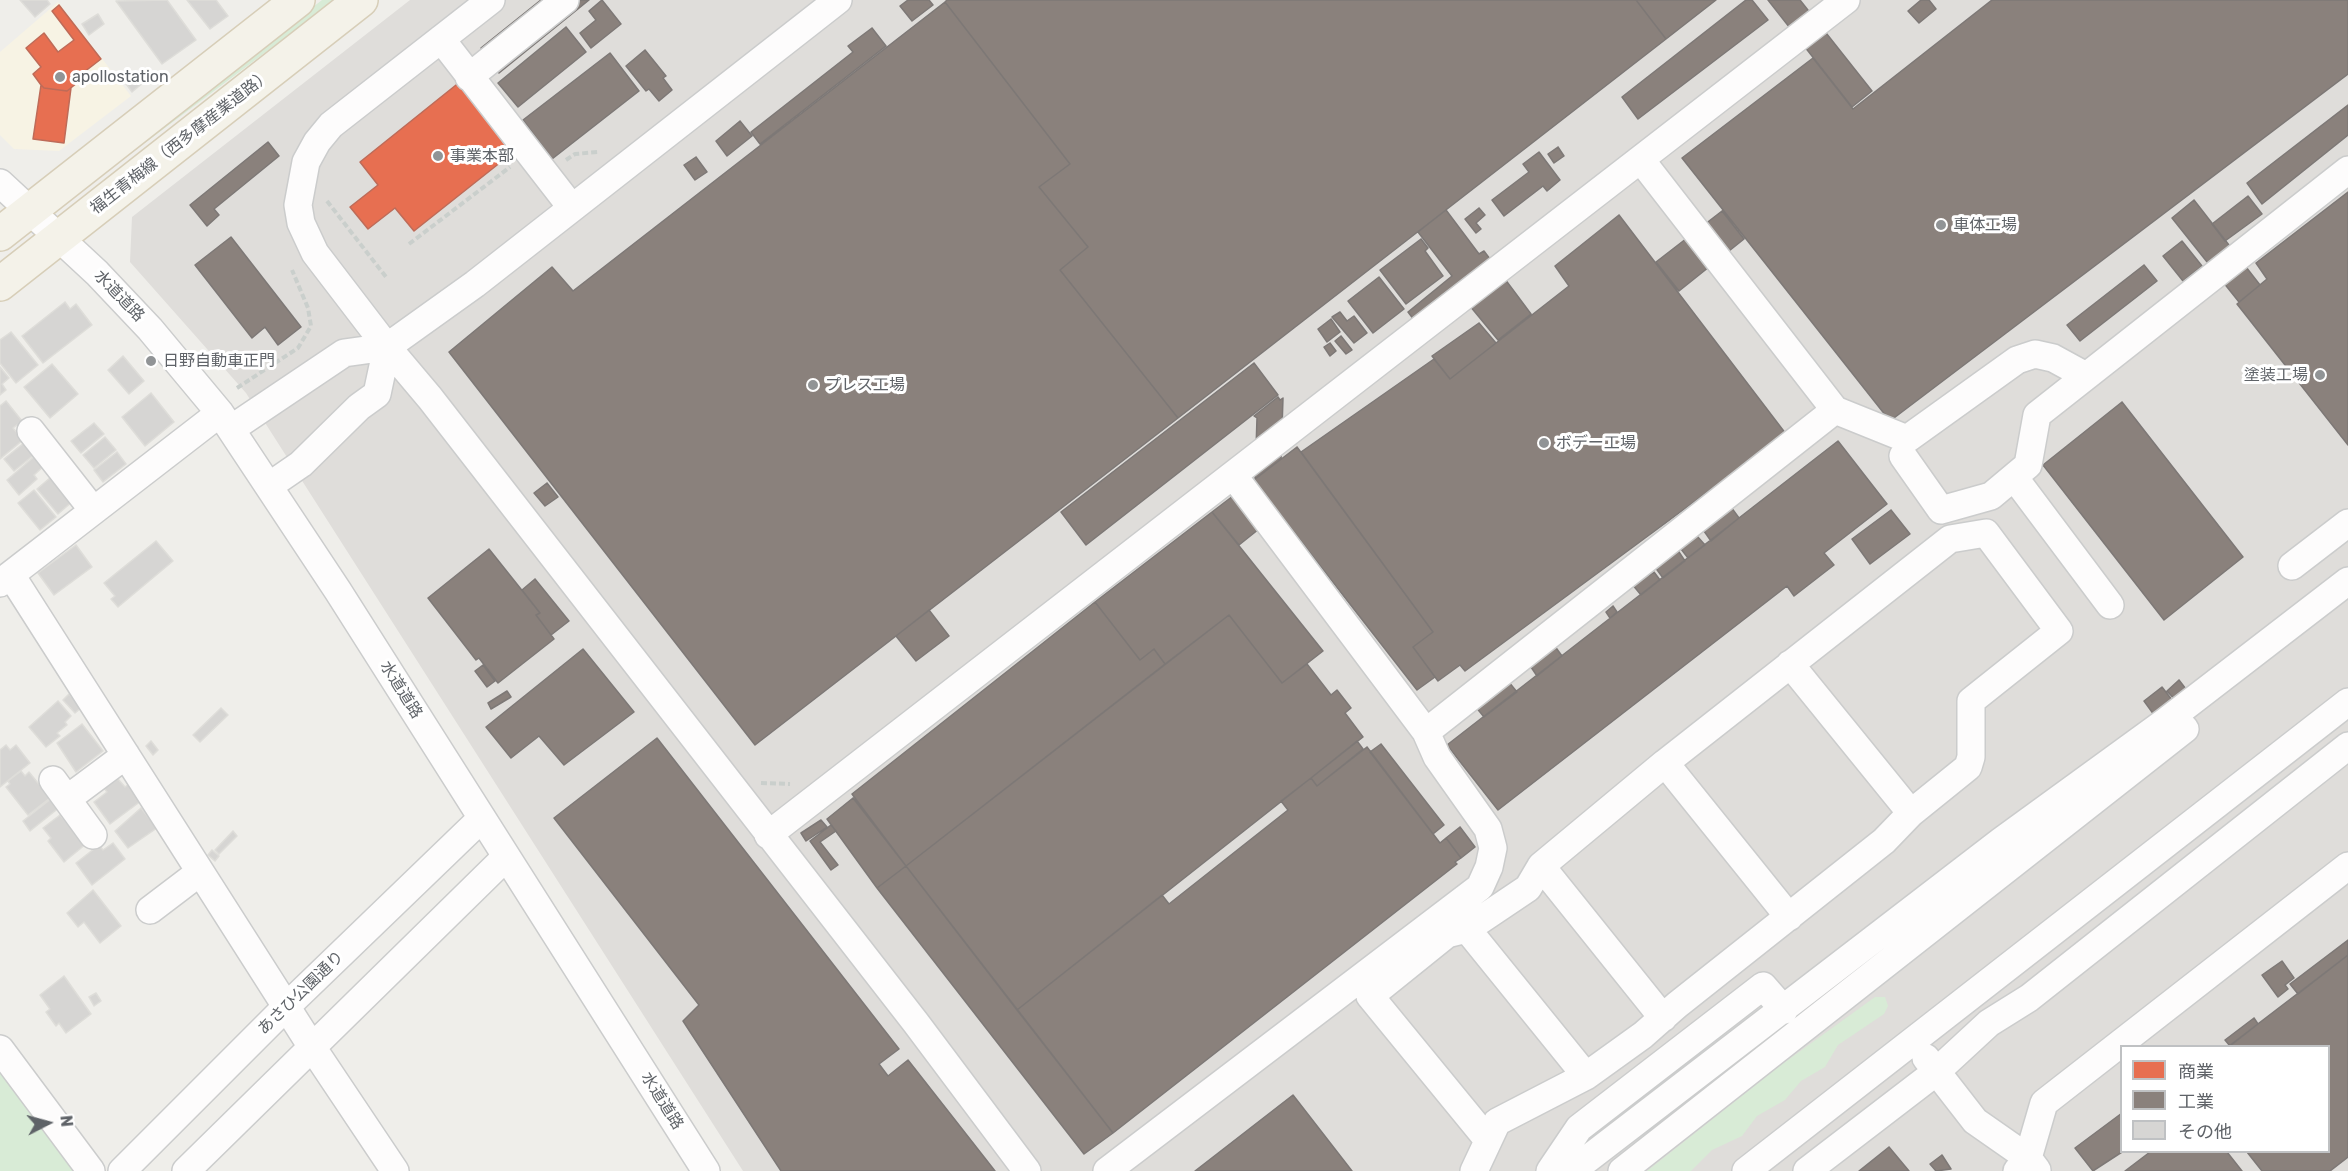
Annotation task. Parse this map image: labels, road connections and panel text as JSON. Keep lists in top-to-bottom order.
{
  "streets": {
    "main road": ["福生青梅線（西多摩産業道路）"],
    "street": ["水道道路", "あさひ公園通り"]
  },
  "crossings": [
    ["福生青梅線（西多摩産業道路）", "水道道路"],
    ["水道道路", "あさひ公園通り"]
  ],
  "places": [
    "apollostation",
    "事業本部",
    "車体工場",
    "日野自動車正門",
    "塗装工場",
    "プレス工場",
    "ボデー工場"
  ],
  "legend": ["商業", "工業", "その他"],
  "north": "right"
}
